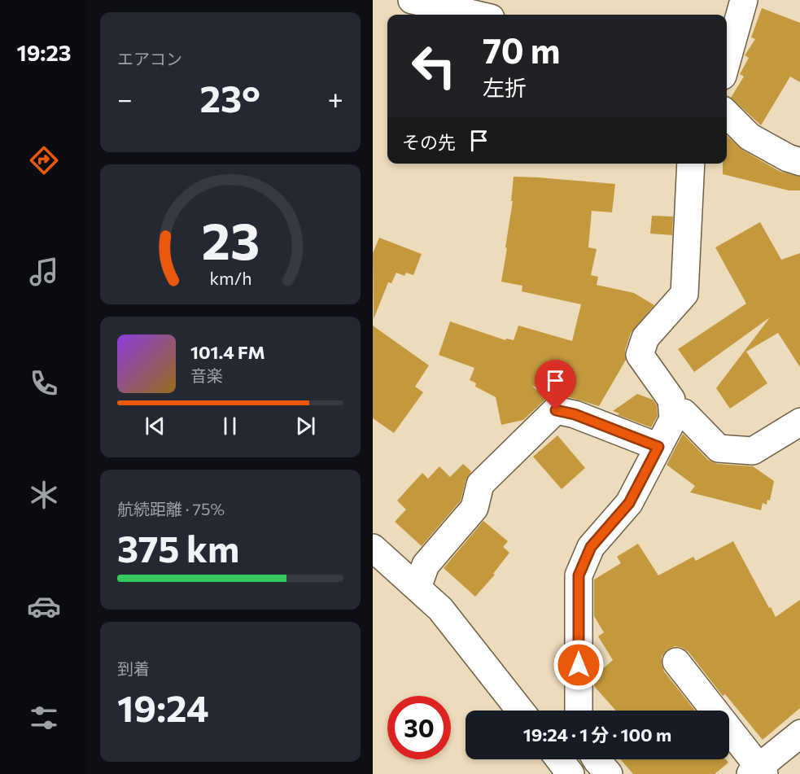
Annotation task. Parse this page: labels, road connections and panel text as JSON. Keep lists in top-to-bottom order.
{
  "page": {
    "tabs": "19:23",
    "tile": [
      "エアコン",
      ["航続距離 · 75%", "375 km"],
      ["到着", "19:24"]
    ],
    "turn": ["70 m", "左折"],
    "heat": ["−", "23°", "+"],
    "then": "その先",
    "song": ["101.4 FM", "音楽"],
    "limit": "30",
    "trip": "19:24 · 1 分 · 100 m",
    "gauge": ["23", "km/h"]
  }
}
